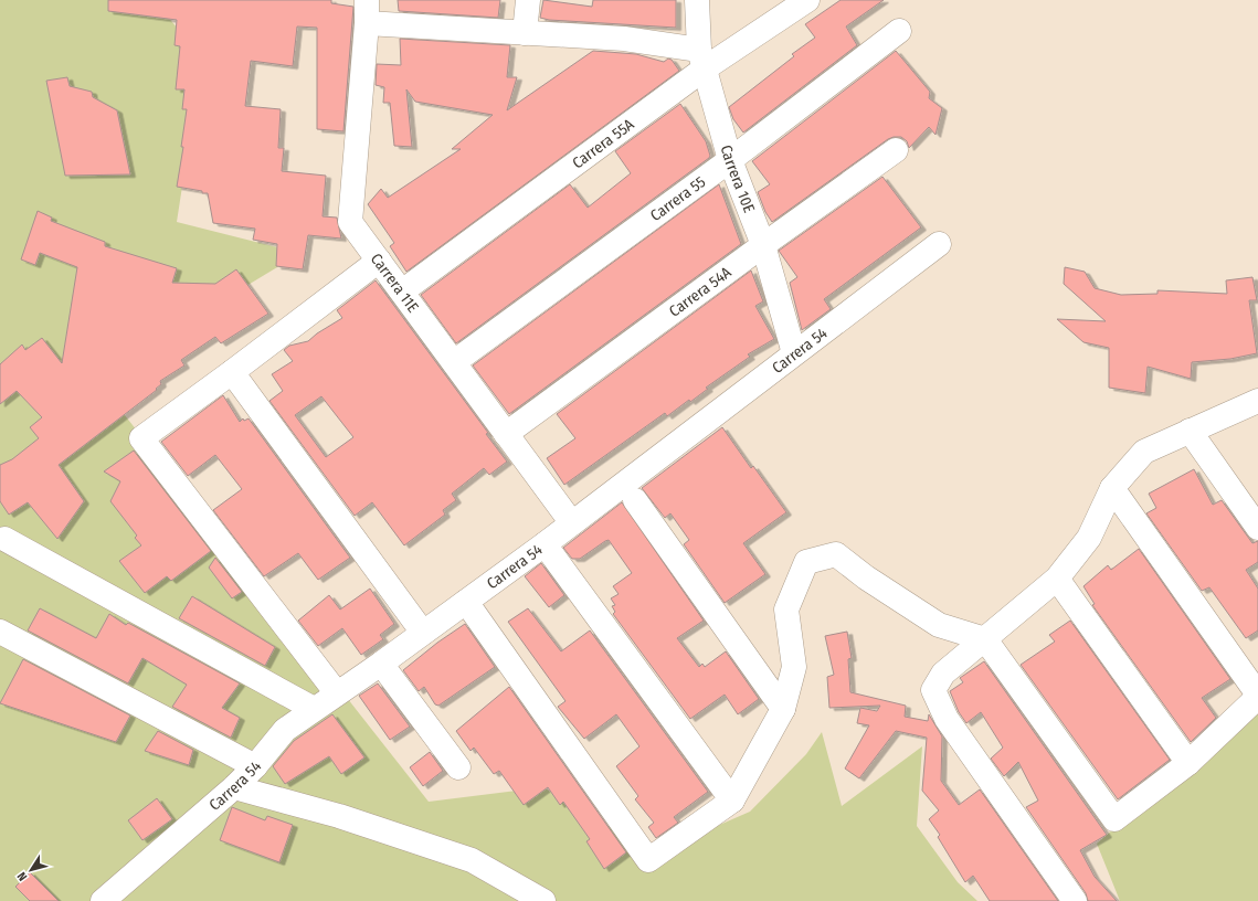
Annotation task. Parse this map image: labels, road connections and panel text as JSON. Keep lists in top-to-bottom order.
{
  "streets": {
    "street": [
      "Carrera 55A",
      "Carrera 10E",
      "Carrera 55",
      "Carrera 11E",
      "Carrera 54A",
      "Carrera 54"
    ]
  },
  "crossings": [
    ["Carrera 55A", "Carrera 10E"],
    ["Carrera 55A", "Carrera 11E"],
    ["Carrera 10E", "Carrera 55"],
    ["Carrera 10E", "Carrera 54A"],
    ["Carrera 10E", "Carrera 54"],
    ["Carrera 55", "Carrera 11E"],
    ["Carrera 11E", "Carrera 54A"],
    ["Carrera 11E", "Carrera 54"]
  ],
  "north": "bottom left"
}
